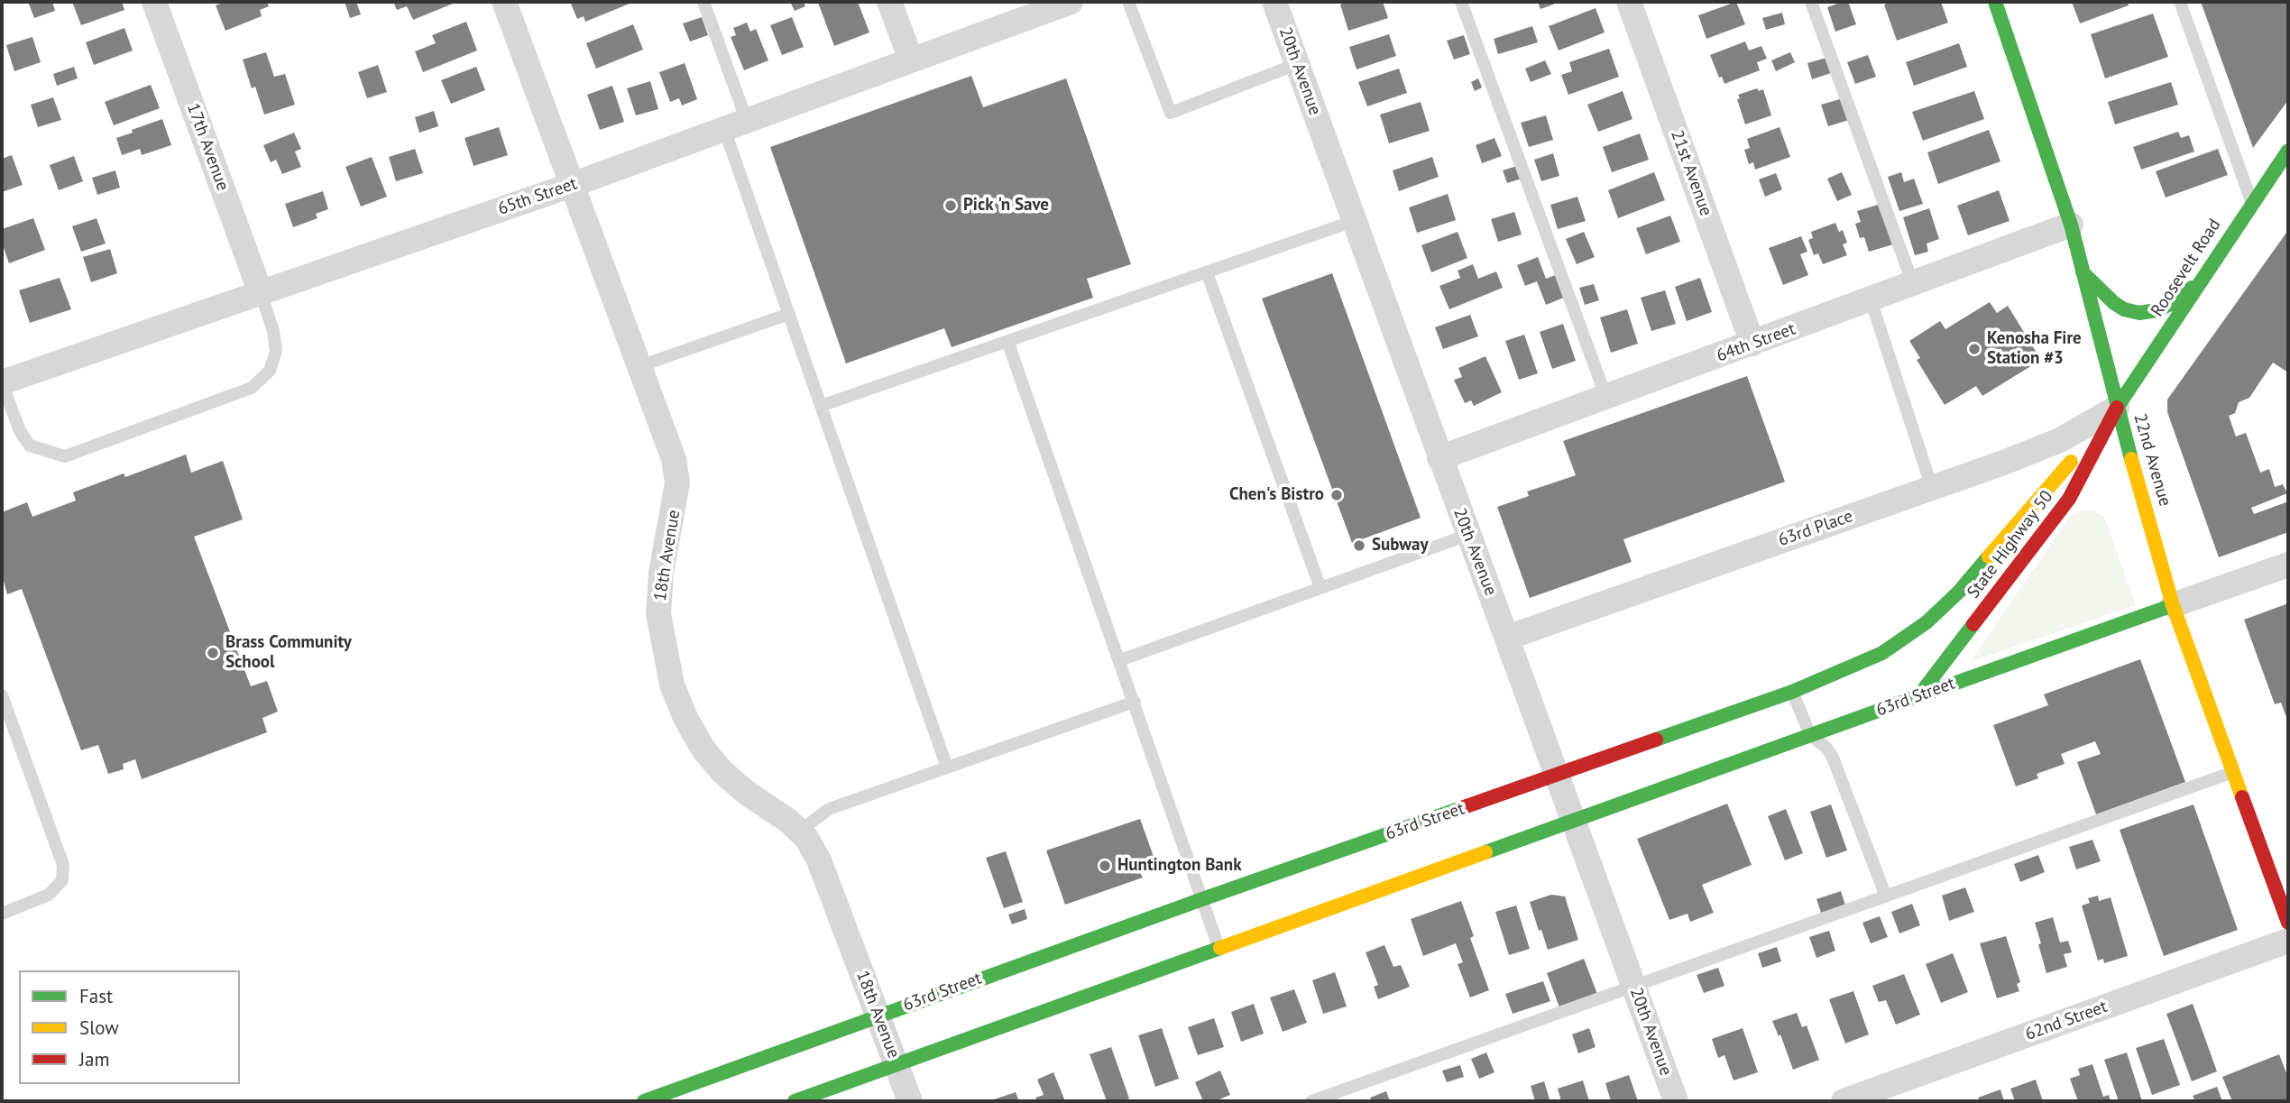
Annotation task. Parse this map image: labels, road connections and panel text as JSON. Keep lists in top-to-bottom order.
{
  "streets": {
    "main road": [
      "Roosevelt Road",
      "22nd Avenue",
      "State Highway 50",
      "63rd Street"
    ],
    "street": [
      "20th Avenue",
      "17th Avenue",
      "21st Avenue",
      "65th Street",
      "64th Street",
      "63rd Place",
      "18th Avenue",
      "62nd Street"
    ]
  },
  "crossings": [
    ["20th Avenue", "64th Street"],
    ["20th Avenue", "63rd Place"],
    ["20th Avenue", "63rd Street"],
    ["17th Avenue", "65th Street"],
    ["21st Avenue", "64th Street"],
    ["65th Street", "18th Avenue"],
    ["Roosevelt Road", "22nd Avenue"],
    ["Roosevelt Road", "63rd Place"],
    ["Roosevelt Road", "State Highway 50"],
    ["Roosevelt Road", "63rd Street"],
    ["64th Street", "22nd Avenue"],
    ["22nd Avenue", "63rd Place"],
    ["22nd Avenue", "State Highway 50"],
    ["22nd Avenue", "63rd Street"],
    ["63rd Place", "State Highway 50"],
    ["63rd Place", "63rd Street"],
    ["State Highway 50", "63rd Street"],
    ["18th Avenue", "63rd Street"]
  ],
  "places": [
    "Pick 'n Save",
    "Kenosha Fire Station #3",
    "Chen's Bistro",
    "Subway",
    "Brass Community School",
    "Huntington Bank"
  ],
  "legend": ["Fast", "Slow", "Jam"]
}
